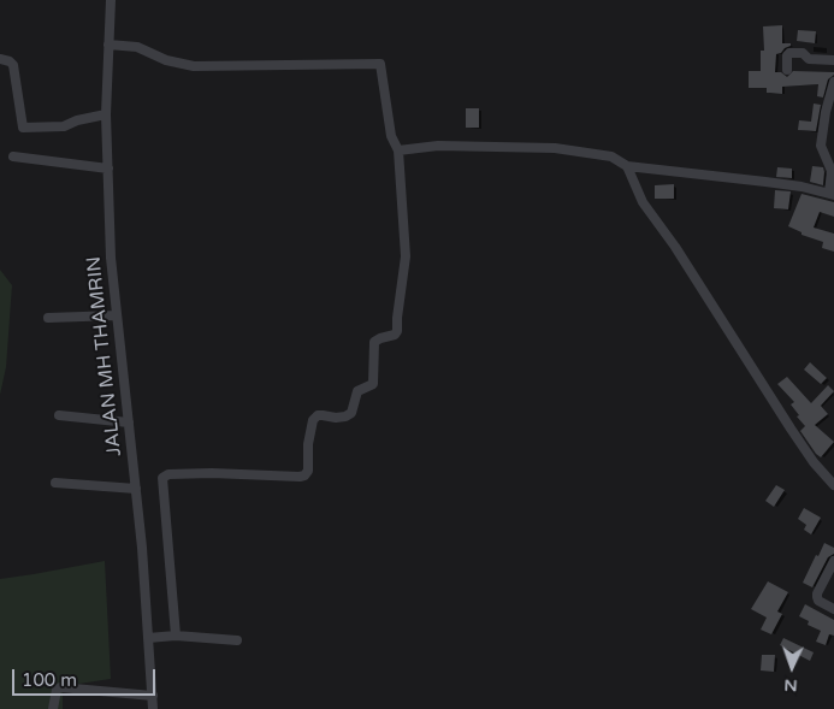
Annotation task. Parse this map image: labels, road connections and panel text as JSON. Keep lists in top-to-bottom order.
{
  "streets": {
    "street": ["JALAN MH THAMRIN"]
  },
  "scale_bar": "100 m",
  "north": "bottom"
}
